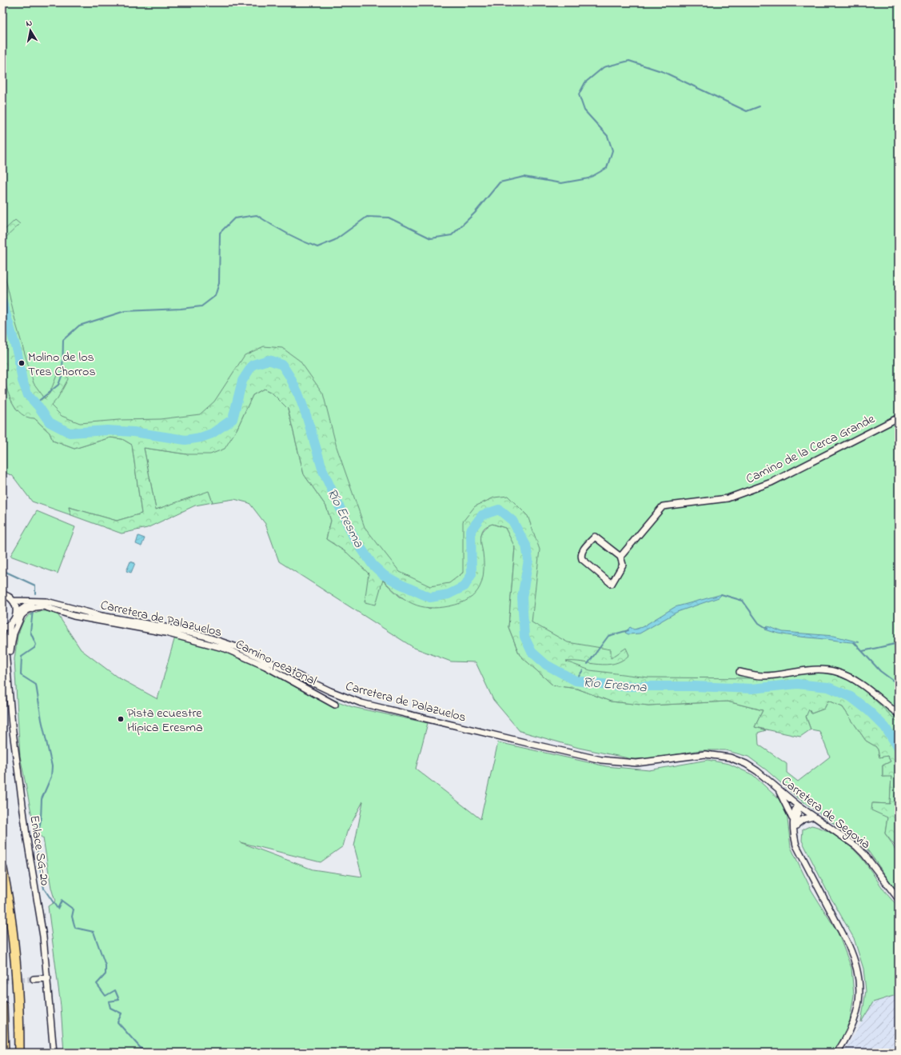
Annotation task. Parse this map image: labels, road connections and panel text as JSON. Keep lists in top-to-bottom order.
{
  "streets": {
    "street": [
      "Camino de la Cerca Grande",
      "Carretera de Palazuelos",
      "Camino peatonal",
      "Carretera de Segovia",
      "Enlace SG-20"
    ]
  },
  "crossings": [
    ["Carretera de Palazuelos", "Carretera de Segovia"],
    ["Camino peatonal", "Enlace SG-20"]
  ],
  "water": ["Río Eresma"],
  "places": ["Molino de los Tres Chorros", "Pista ecuestre Hípica Eresma"],
  "north": "top"
}
